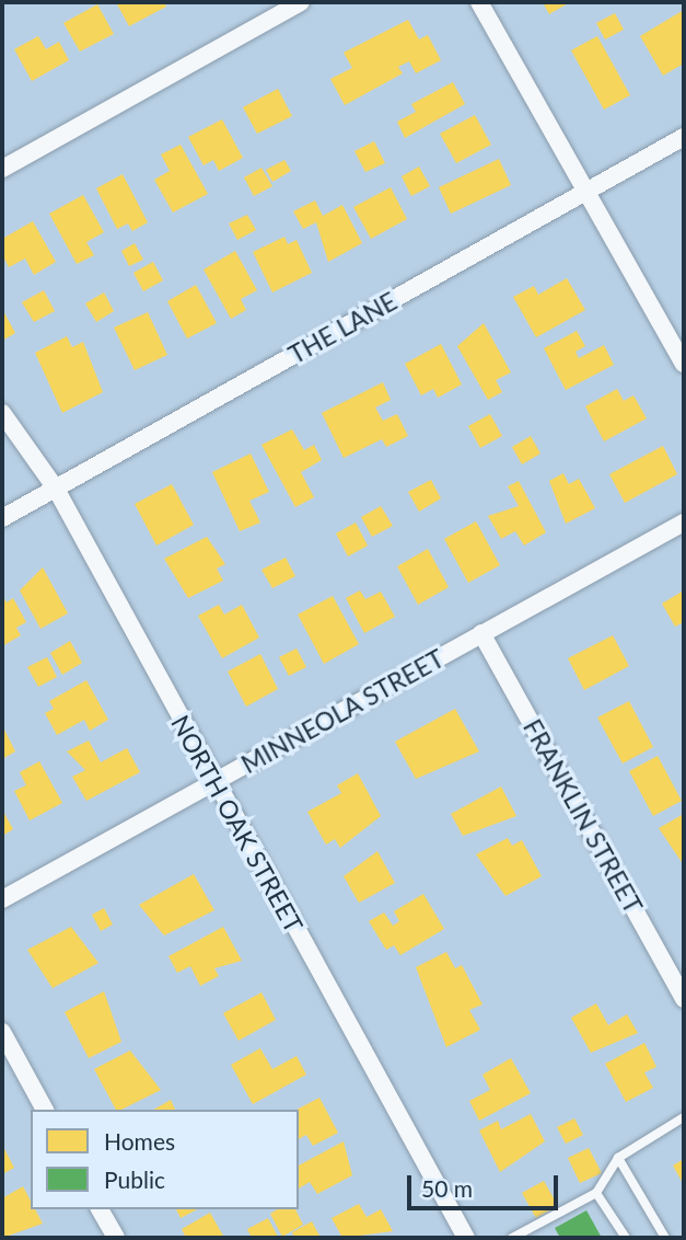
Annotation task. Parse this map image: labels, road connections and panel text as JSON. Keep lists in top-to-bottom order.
{
  "streets": {
    "street": [
      "THE LANE",
      "MINNEOLA STREET",
      "FRANKLIN STREET",
      "NORTH OAK STREET"
    ]
  },
  "crossings": [
    ["THE LANE", "NORTH OAK STREET"],
    ["MINNEOLA STREET", "FRANKLIN STREET"],
    ["MINNEOLA STREET", "NORTH OAK STREET"]
  ],
  "legend": ["Homes", "Public"],
  "scale_bar": "50 m"
}
